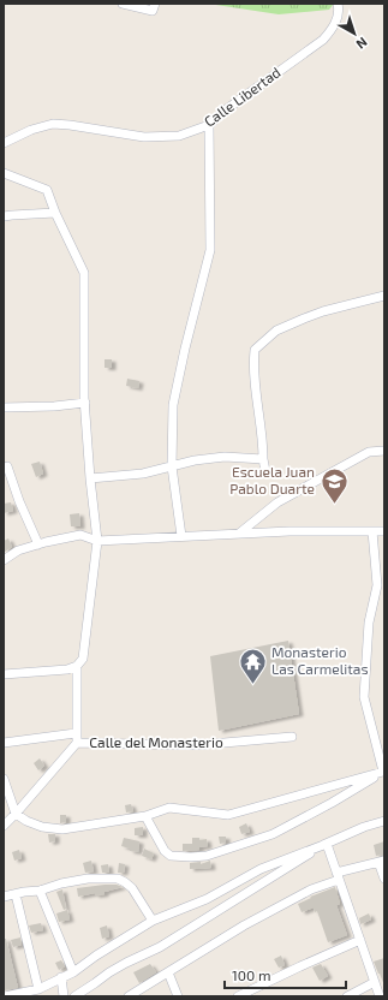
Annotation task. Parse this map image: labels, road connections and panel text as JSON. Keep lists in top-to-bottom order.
{
  "streets": {
    "street": ["Calle Libertad", "Calle del Monasterio"]
  },
  "places": {
    "school or university": ["Escuela Juan Pablo Duarte"],
    "temple": ["Monasterio Las Carmelitas"]
  },
  "scale_bar": "100 m",
  "north": "bottom right"
}
